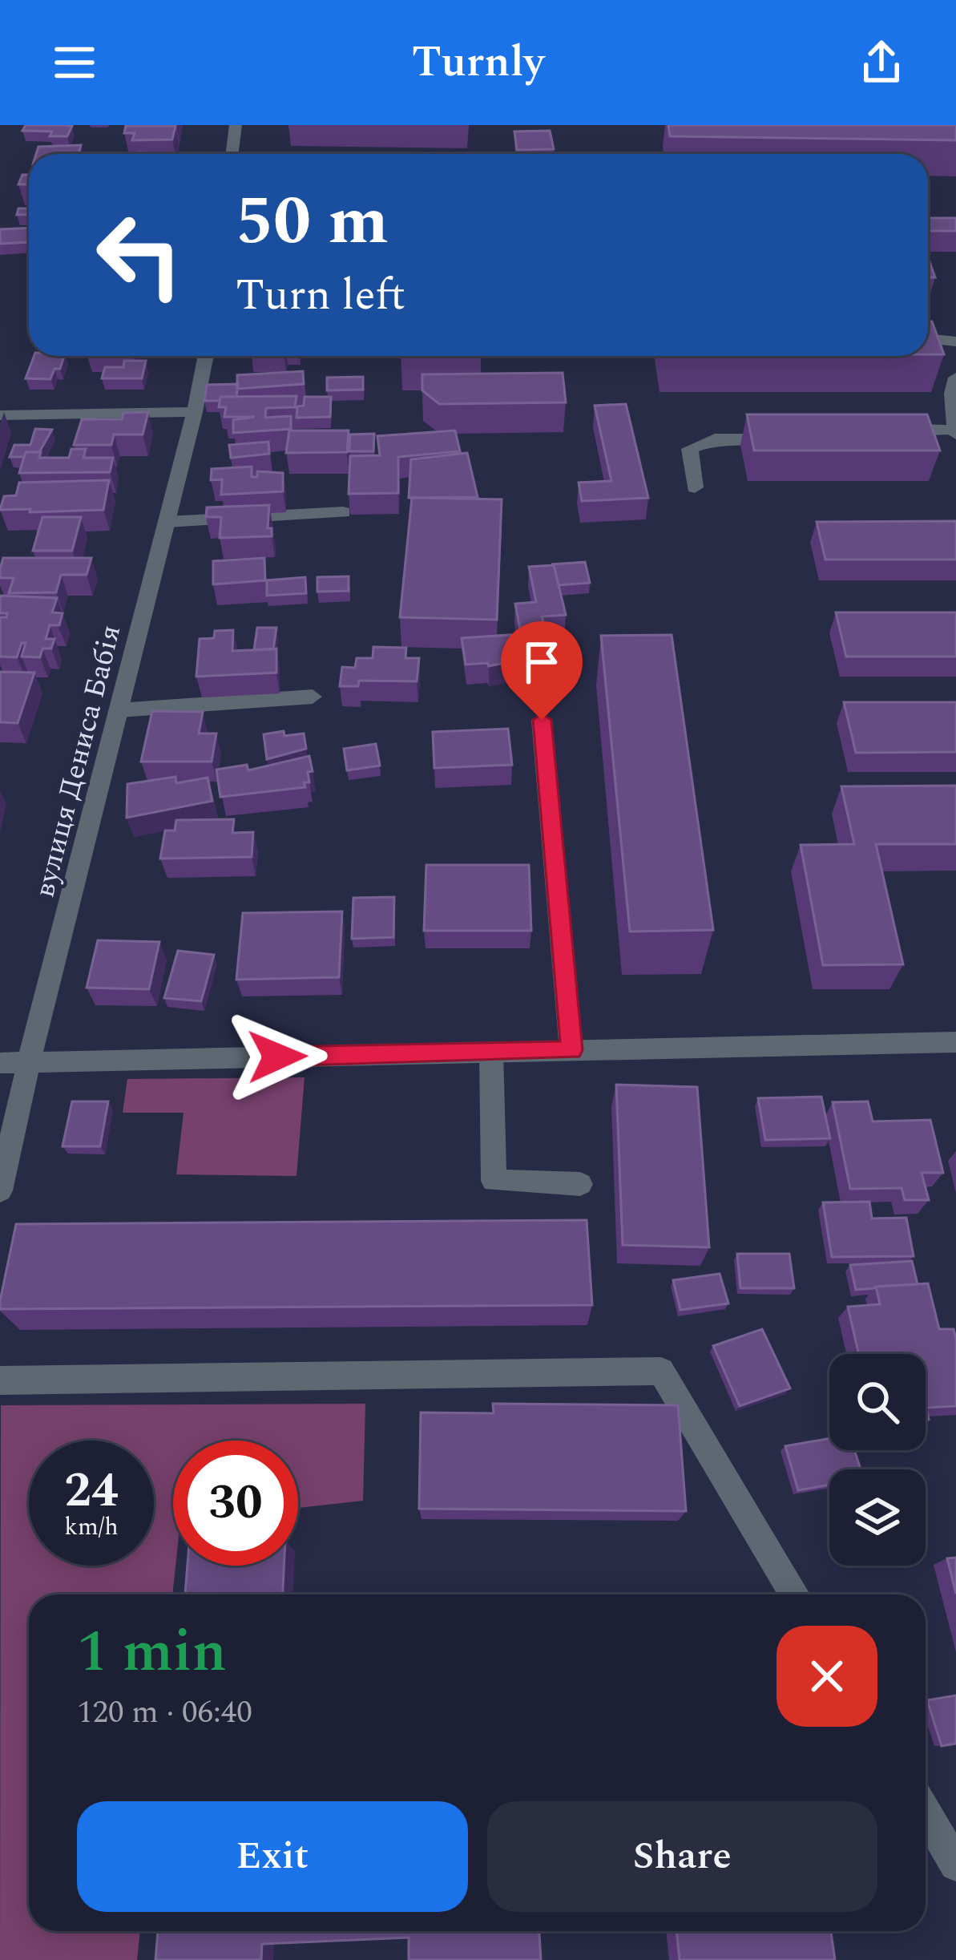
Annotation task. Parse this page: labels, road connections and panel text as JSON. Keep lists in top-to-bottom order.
{
  "streets": {
    "street": ["вулиця Дениса Бабія"]
  },
  "page": {
    "header": "Turnly",
    "turn": ["50 m", "Turn left"],
    "speed": "24 km/h",
    "limit": "30",
    "heading": ["1 min", "120 m · 06:40"],
    "buttons": ["Exit", "Share"]
  }
}
